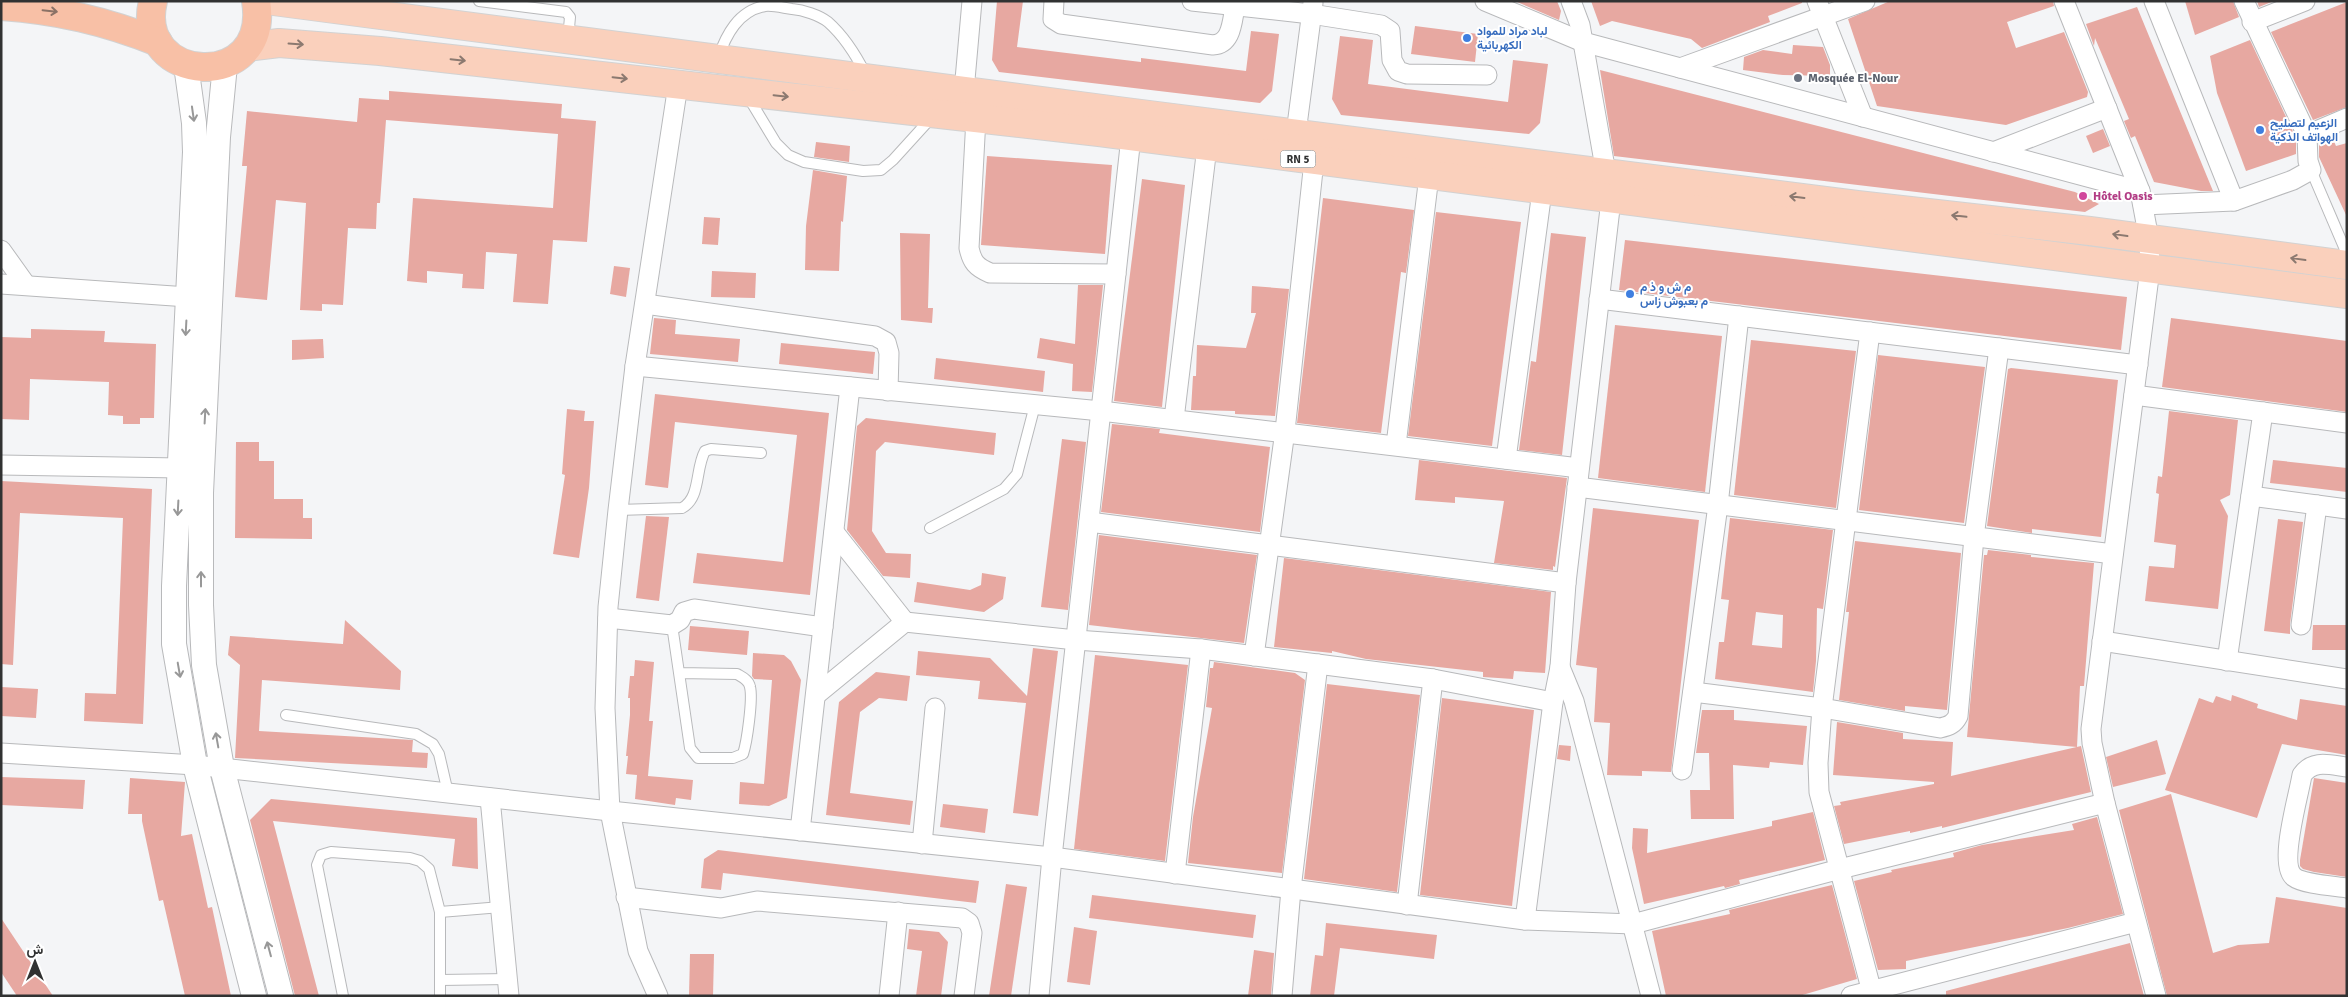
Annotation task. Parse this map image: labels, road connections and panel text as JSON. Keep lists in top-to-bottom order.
{
  "streets": {
    "main road": ["RN 5"]
  },
  "places": [
    "لباد مراد للمواد الكهربائية",
    "Mosquée El-Nour",
    "الزعيم لتصليح الهواتف الذكية",
    "Hôtel Oasis",
    "م ش و ذ م م بعبوش زاس"
  ],
  "north": "top"
}
